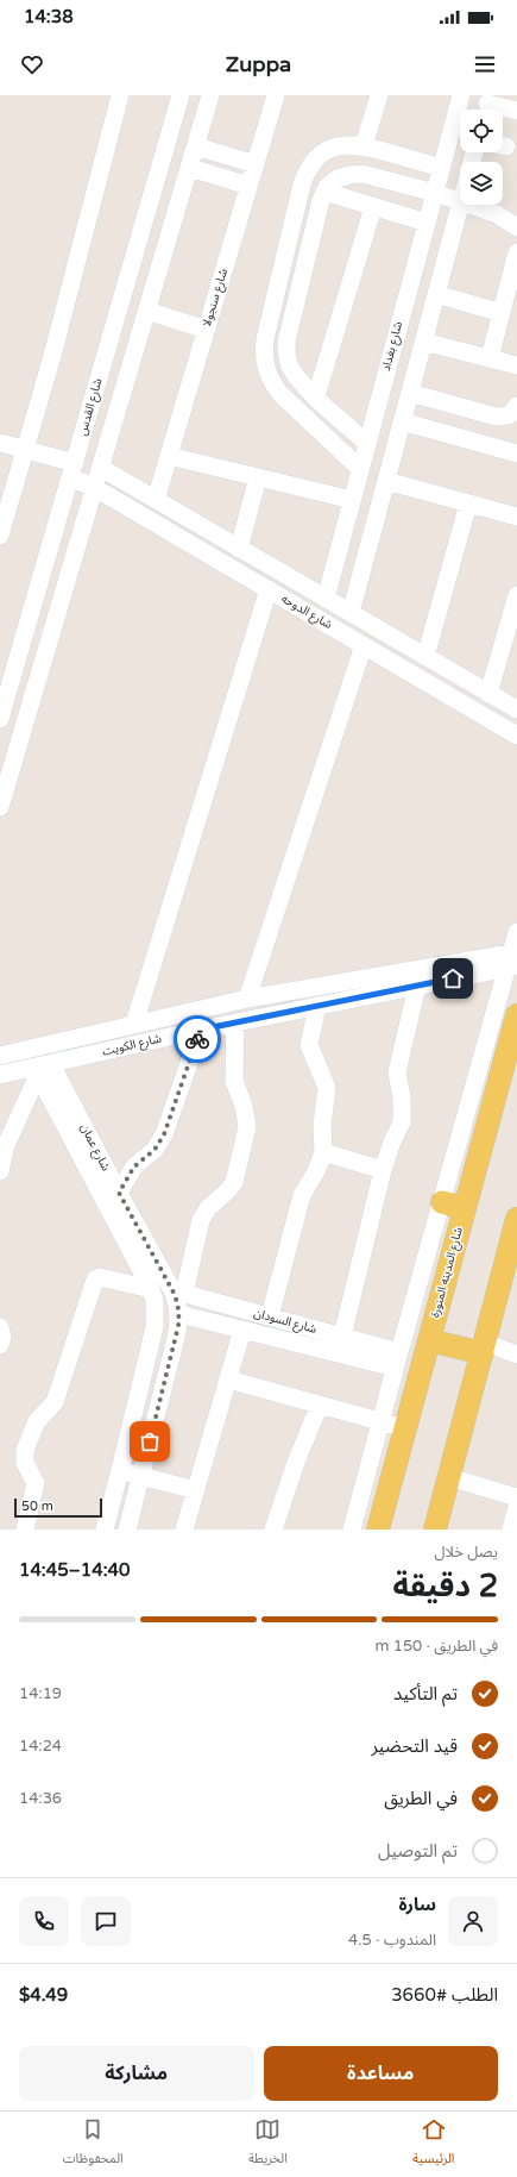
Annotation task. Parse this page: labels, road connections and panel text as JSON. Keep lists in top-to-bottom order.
{
  "streets": {
    "main road": ["شارع المدينه المنورة"],
    "street": [
      "شارع سنجولا",
      "شارع بغداد",
      "شارع القدس",
      "شارع الدوحه",
      "شارع الكويت",
      "شارع عمان",
      "شارع السودان"
    ]
  },
  "crossings": [
    ["شارع سنجولا", "شارع الدوحه"],
    ["شارع بغداد", "شارع الدوحه"],
    ["شارع القدس", "شارع الدوحه"],
    ["شارع الكويت", "شارع عمان"],
    ["شارع عمان", "شارع السودان"]
  ],
  "scale_bar": "50 m",
  "page": {
    "status": "14:38",
    "header": "Zuppa",
    "scale": "50 m",
    "heading": ["2 دقيقة", "يصل خلال", "14:40–14:45"],
    "panel": [
      "سارة",
      "المندوب · 4.5",
      "الطلب #3660",
      "$4.49"
    ],
    "bar": "في الطريق · 150 m",
    "list": [
      ["تم التأكيد", "14:19"],
      ["قيد التحضير", "14:24"],
      ["في الطريق", "14:36"],
      "تم التوصيل"
    ],
    "buttons": ["مساعدة", "مشاركة"],
    "tabs": ["الرئيسية", "الخريطة", "المحفوظات"]
  }
}
